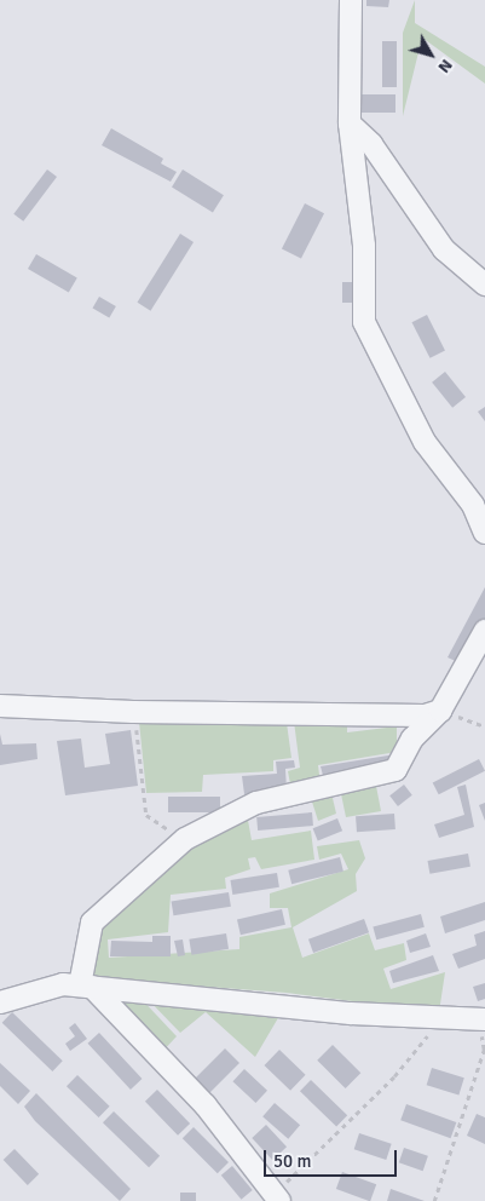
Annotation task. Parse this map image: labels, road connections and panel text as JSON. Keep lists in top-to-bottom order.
{
  "scale_bar": "50 m",
  "north": "bottom right"
}
